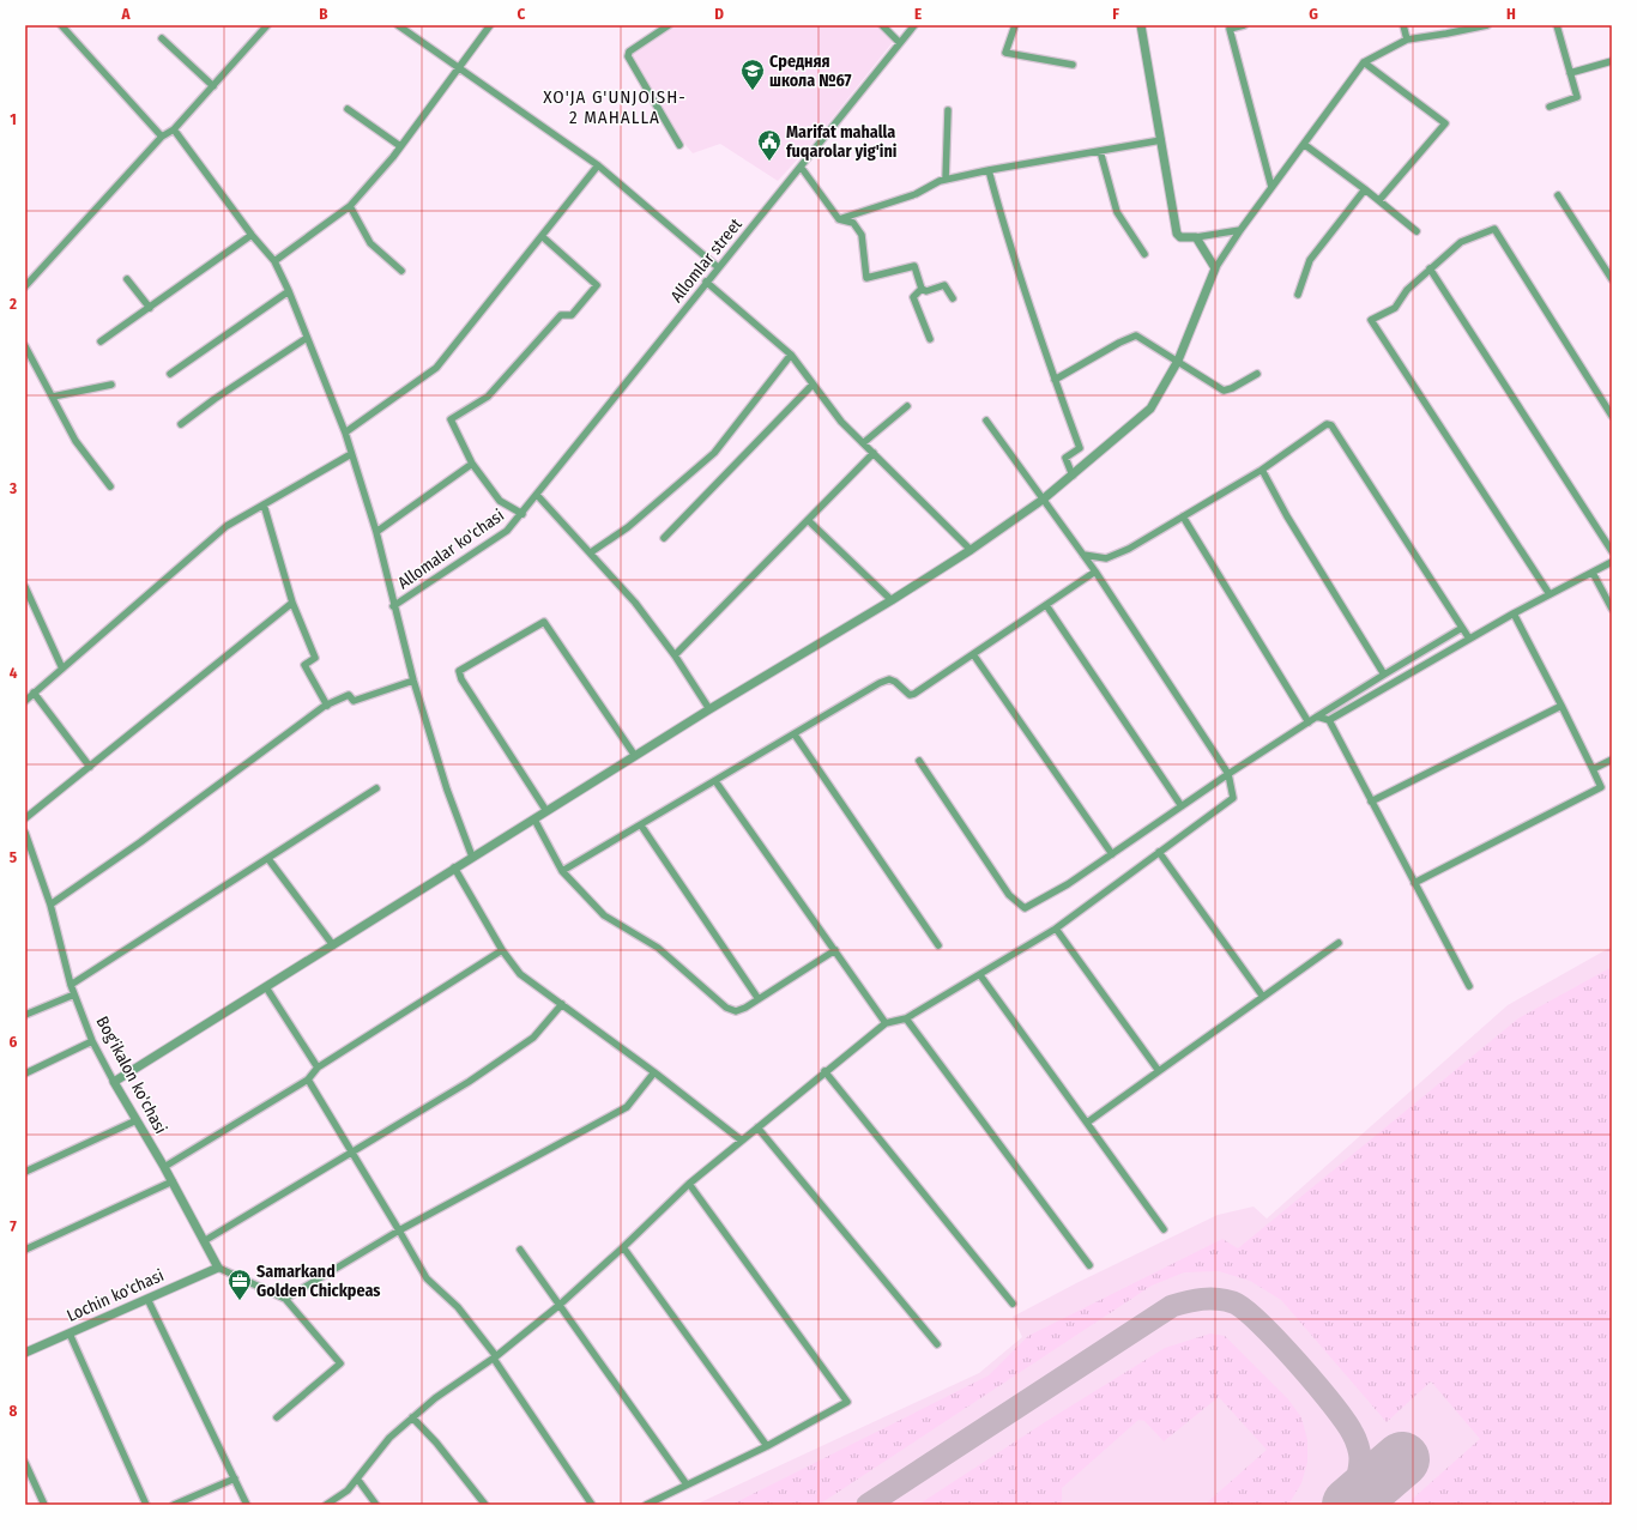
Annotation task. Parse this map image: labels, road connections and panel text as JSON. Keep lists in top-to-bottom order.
{
  "streets": {
    "street": [
      "Allomlar street",
      "Allomalar ko'chasi",
      "Bog'ikalon ko'chasi",
      "Lochin ko'chasi"
    ]
  },
  "crossings": [
    ["Allomlar street", "Allomalar ko'chasi"],
    ["Bog'ikalon ko'chasi", "Lochin ko'chasi"]
  ],
  "districts": ["XO'JA G'UNJOISH- 2 MAHALLA"],
  "places": {
    "school or university": ["Средняя школа №67"],
    "public building": ["Marifat mahalla fuqarolar yig'ini"],
    "office": ["Samarkand Golden Chickpeas"]
  },
  "grid": {
    "columns": [
      "A",
      "B",
      "C",
      "D",
      "E",
      "F",
      "G",
      "H"
    ],
    "rows": [
      "1",
      "2",
      "3",
      "4",
      "5",
      "6",
      "7",
      "8"
    ]
  }
}
